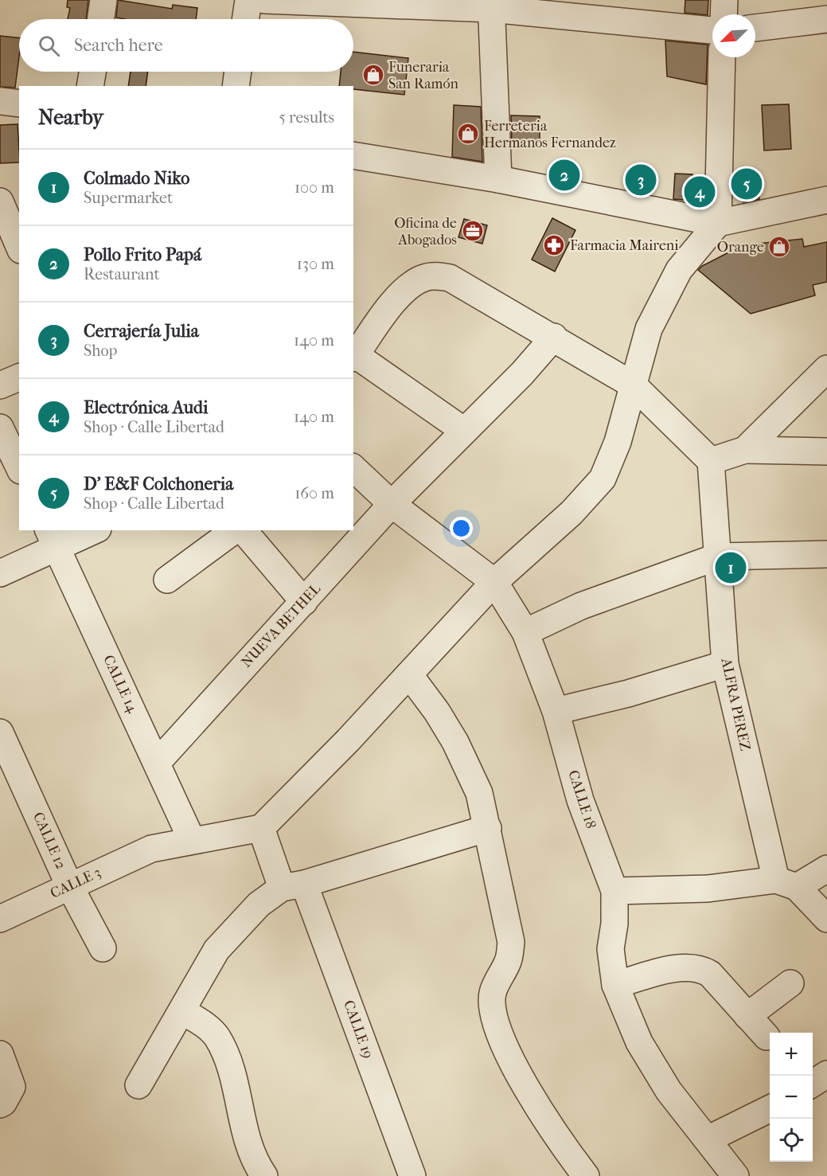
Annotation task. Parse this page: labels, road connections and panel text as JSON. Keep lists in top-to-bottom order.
{
  "streets": {
    "street": [
      "NUEVA BETHEL",
      "CALLE 14",
      "ALFRA PEREZ",
      "CALLE 18",
      "CALLE 12",
      "CALLE 3",
      "CALLE 19"
    ]
  },
  "crossings": [
    ["NUEVA BETHEL", "CALLE 14"],
    ["NUEVA BETHEL", "CALLE 18"],
    ["CALLE 14", "CALLE 3"],
    ["CALLE 12", "CALLE 3"],
    ["CALLE 3", "CALLE 19"]
  ],
  "places": {
    "shop": ["Funeraria San Ramón", "Ferreteria Hermanos Fernandez", "Orange"],
    "office": ["Oficina de Abogados"],
    "pharmacy": ["Farmacia Maireni"]
  },
  "north": "bottom left",
  "page": {
    "search": "Search here",
    "heading": ["Nearby", "5 results"],
    "list": [
      {
        "mark": "1",
        "name": "Colmado Niko",
        "note": "Supermarket",
        "value": "100 m"
      },
      {
        "mark": "2",
        "name": "Pollo Frito Papá",
        "note": "Restaurant",
        "value": "130 m"
      },
      {
        "mark": "3",
        "name": "Cerrajería Julia",
        "note": "Shop",
        "value": "140 m"
      },
      {
        "mark": "4",
        "name": "Electrónica Audi",
        "note": "Shop · Calle Libertad",
        "value": "140 m"
      },
      {
        "mark": "5",
        "name": "D' E&F Colchoneria",
        "note": "Shop · Calle Libertad",
        "value": "160 m"
      }
    ],
    "pins": [
      "2",
      "3",
      "5",
      "4",
      "1"
    ],
    "map_buttons": ["+", "−"]
  }
}
